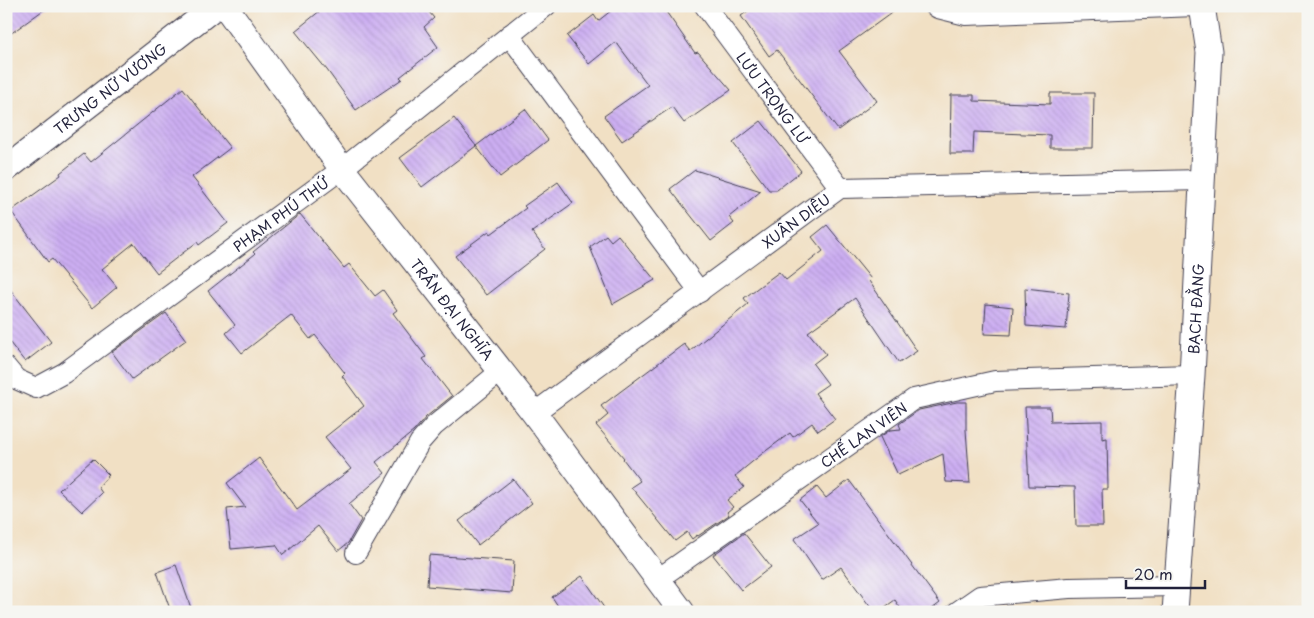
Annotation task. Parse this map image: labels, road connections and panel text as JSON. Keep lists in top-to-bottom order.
{
  "streets": {
    "street": [
      "TRƯNG NỮ VƯƠNG",
      "LƯU TRỌNG LƯ",
      "PHẠM PHÚ THỨ",
      "XUÂN DIỆU",
      "BẠCH ĐẰNG",
      "TRẦN ĐẠI NGHĨA",
      "CHẾ LAN VIÊN"
    ]
  },
  "crossings": [
    ["LƯU TRỌNG LƯ", "XUÂN DIỆU"],
    ["PHẠM PHÚ THỨ", "TRẦN ĐẠI NGHĨA"],
    ["XUÂN DIỆU", "BẠCH ĐẰNG"],
    ["XUÂN DIỆU", "TRẦN ĐẠI NGHĨA"],
    ["BẠCH ĐẰNG", "CHẾ LAN VIÊN"],
    ["TRẦN ĐẠI NGHĨA", "CHẾ LAN VIÊN"]
  ],
  "scale_bar": "20 m"
}
